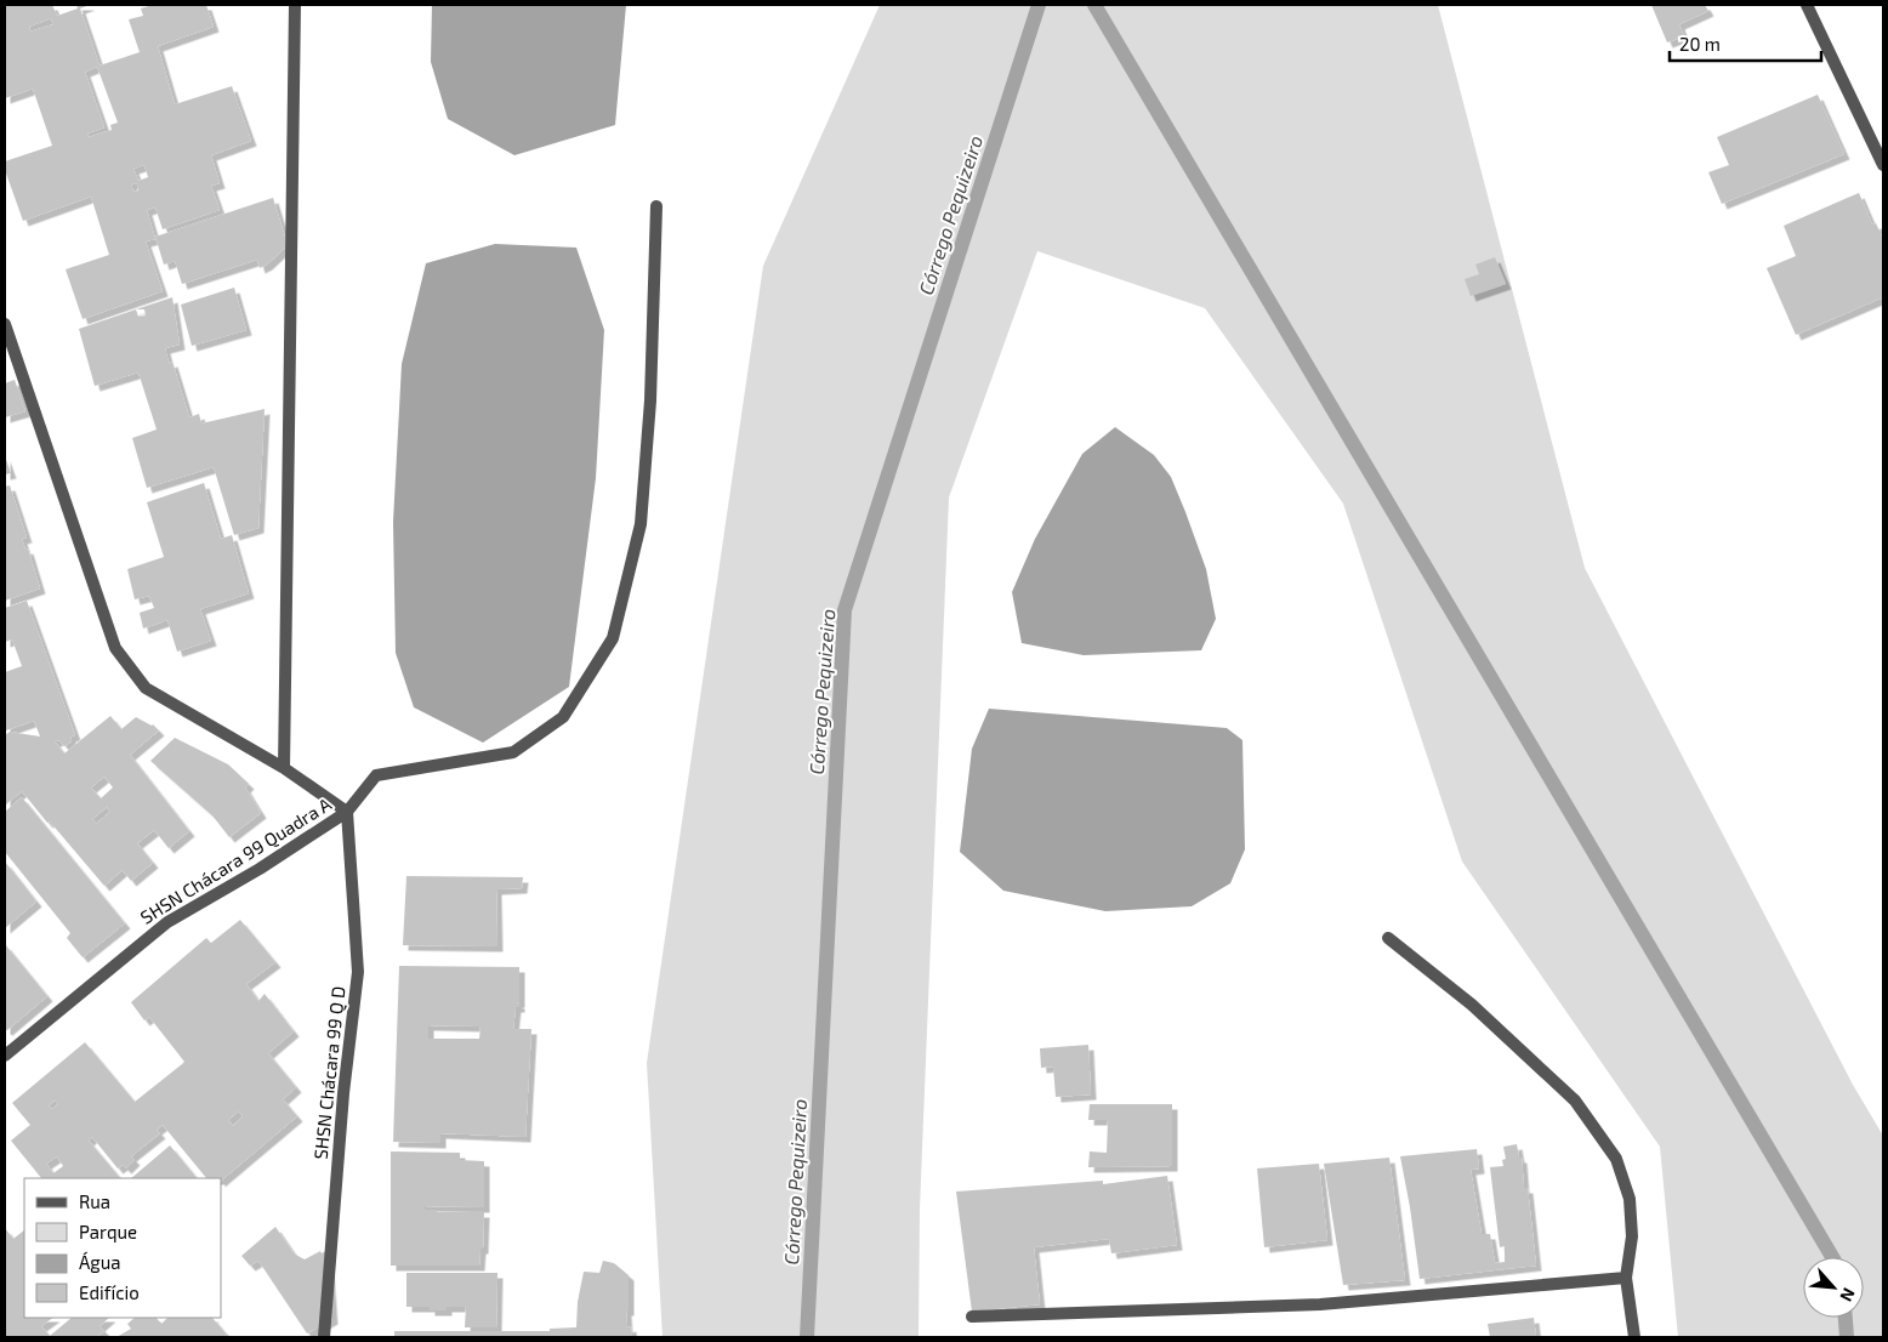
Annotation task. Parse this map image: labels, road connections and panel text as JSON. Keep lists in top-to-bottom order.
{
  "streets": {
    "street": ["SHSN Chácara 99 Quadra A", "SHSN Chácara 99 Q D"]
  },
  "crossings": [
    ["SHSN Chácara 99 Quadra A", "SHSN Chácara 99 Q D"]
  ],
  "water": ["Córrego Pequizeiro"],
  "legend": [
    "Rua",
    "Parque",
    "Água",
    "Edifício"
  ],
  "scale_bar": "20 m",
  "north": "bottom right"
}
